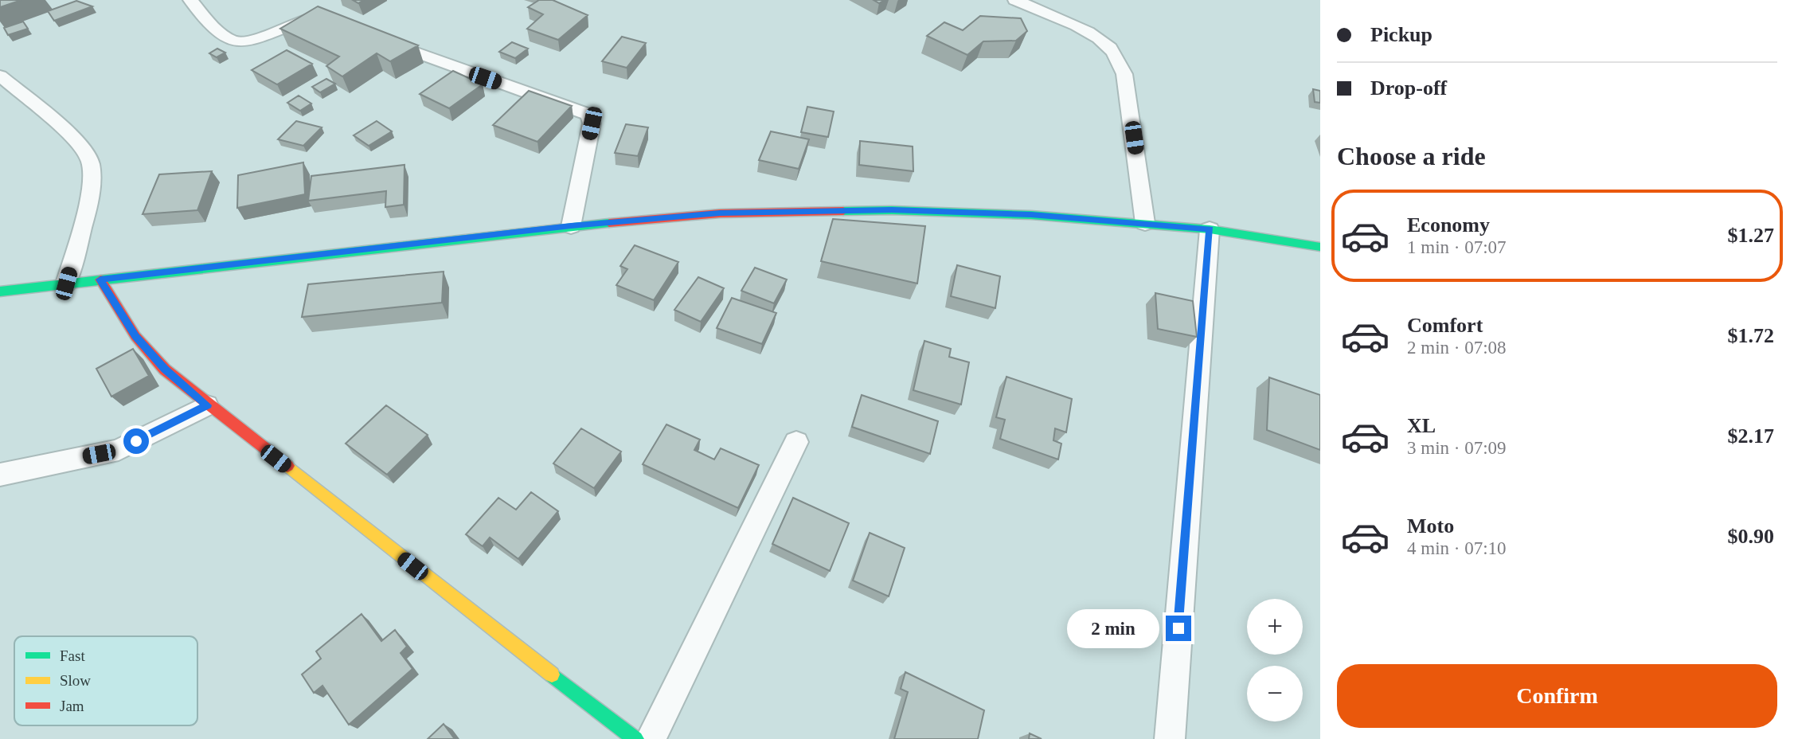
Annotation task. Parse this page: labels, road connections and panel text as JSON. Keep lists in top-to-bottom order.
{
  "legend": ["Fast", "Slow", "Jam"],
  "page": {
    "banner": ["Pickup", "Drop-off"],
    "heading": "Choose a ride",
    "list": [
      {
        "name": "Economy",
        "note": "1 min · 07:07",
        "value": "$1.27"
      },
      {
        "name": "Comfort",
        "note": "2 min · 07:08",
        "value": "$1.72"
      },
      {
        "name": "XL",
        "note": "3 min · 07:09",
        "value": "$2.17"
      },
      {
        "name": "Moto",
        "note": "4 min · 07:10",
        "value": "$0.90"
      }
    ],
    "map_buttons": ["+", "−"],
    "bubble": "2 min",
    "buttons": "Confirm"
  }
}
